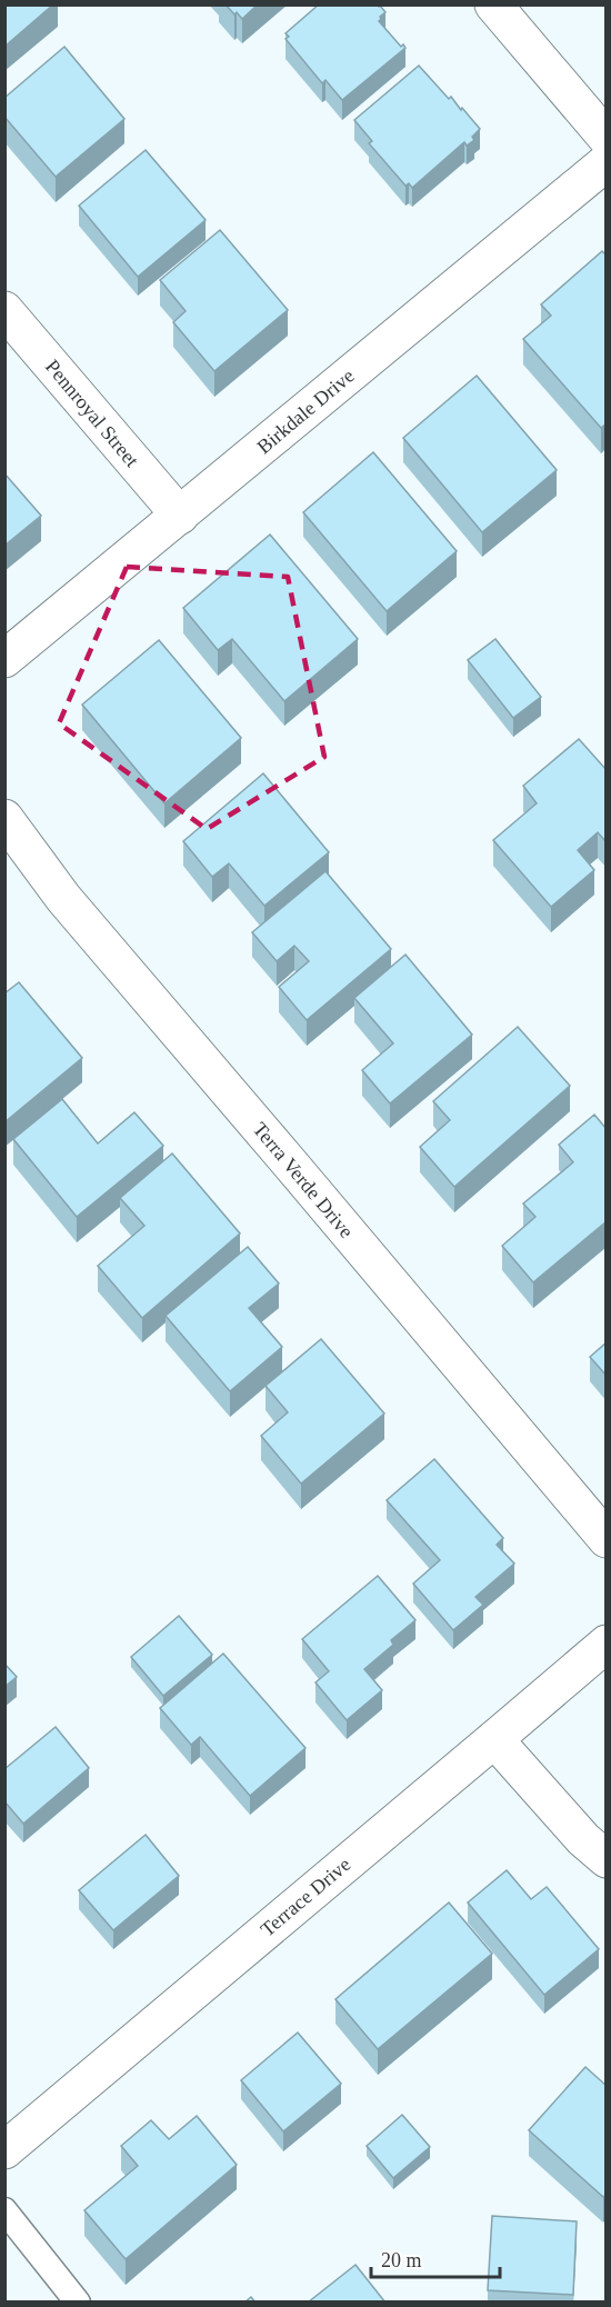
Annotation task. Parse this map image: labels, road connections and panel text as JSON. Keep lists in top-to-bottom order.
{
  "streets": {
    "street": [
      "Birkdale Drive",
      "Pennroyal Street",
      "Terra Verde Drive",
      "Terrace Drive"
    ]
  },
  "crossings": [
    ["Birkdale Drive", "Pennroyal Street"]
  ],
  "scale_bar": "20 m"
}
